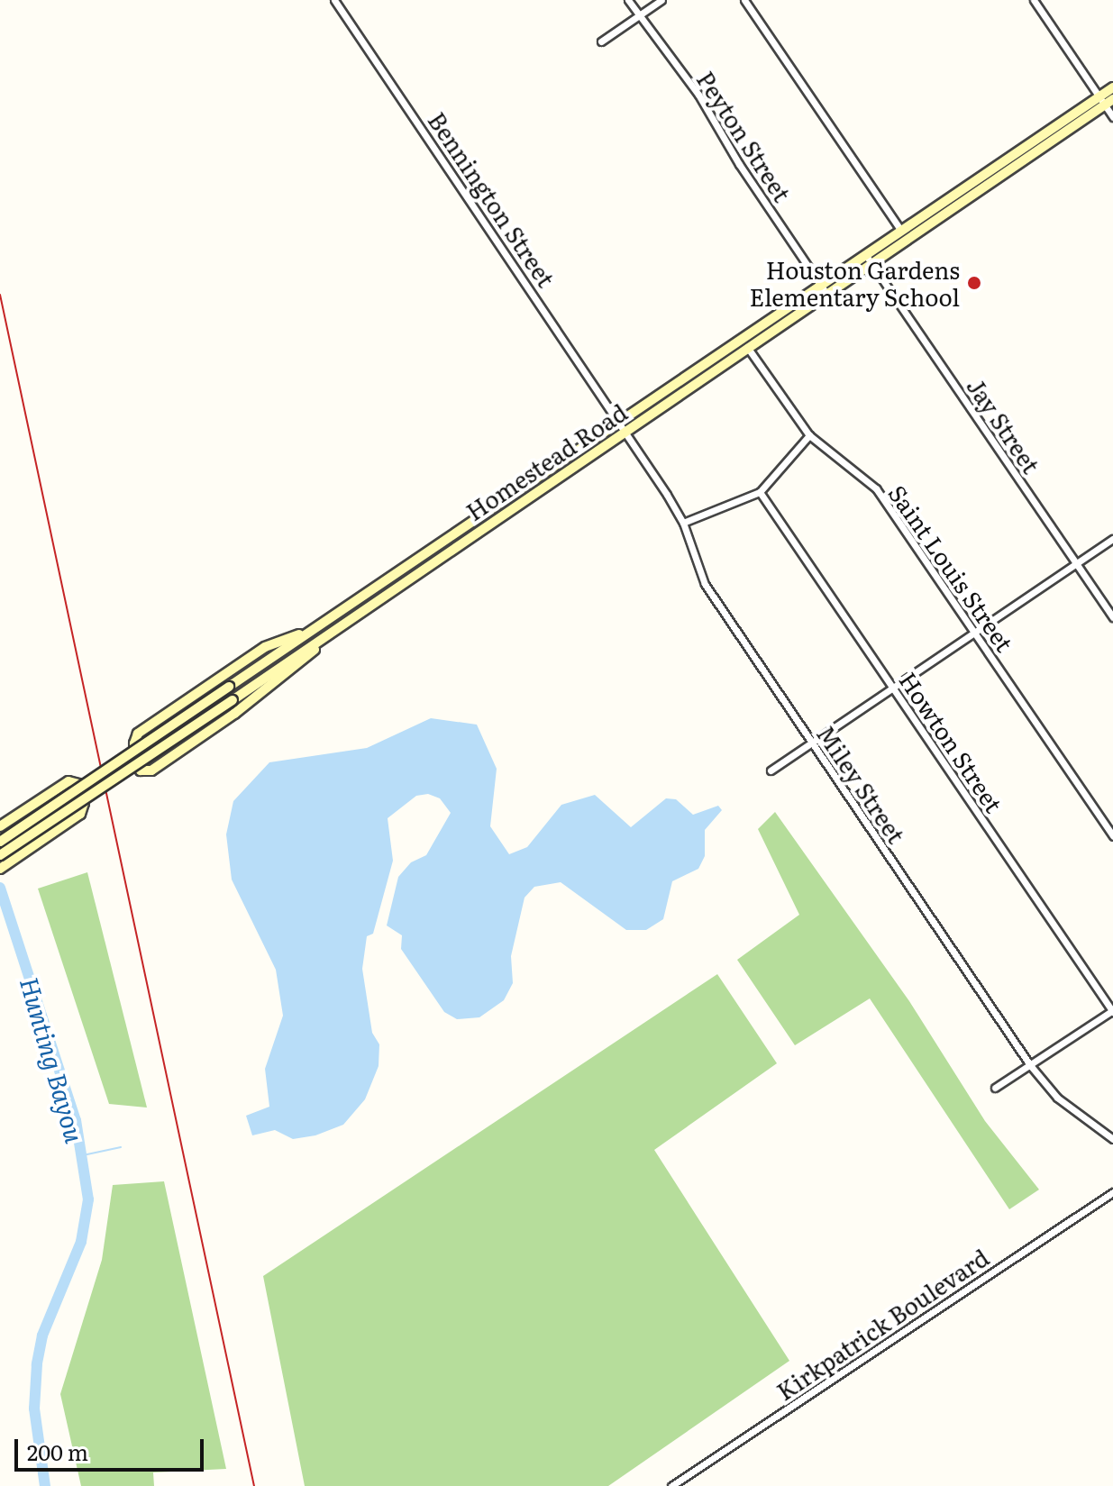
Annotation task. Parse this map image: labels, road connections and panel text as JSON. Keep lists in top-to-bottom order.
{
  "streets": {
    "main road": ["Homestead Road"],
    "street": [
      "Peyton Street",
      "Bennington Street",
      "Jay Street",
      "Saint Louis Street",
      "Howton Street",
      "Miley Street",
      "Kirkpatrick Boulevard"
    ]
  },
  "crossings": [
    ["Peyton Street", "Homestead Road"],
    ["Bennington Street", "Homestead Road"],
    ["Bennington Street", "Miley Street"],
    ["Jay Street", "Homestead Road"],
    ["Homestead Road", "Saint Louis Street"],
    ["Homestead Road", "Miley Street"]
  ],
  "water": ["Hunting Bayou"],
  "places": ["Houston Gardens Elementary School"],
  "scale_bar": "200 m"
}
